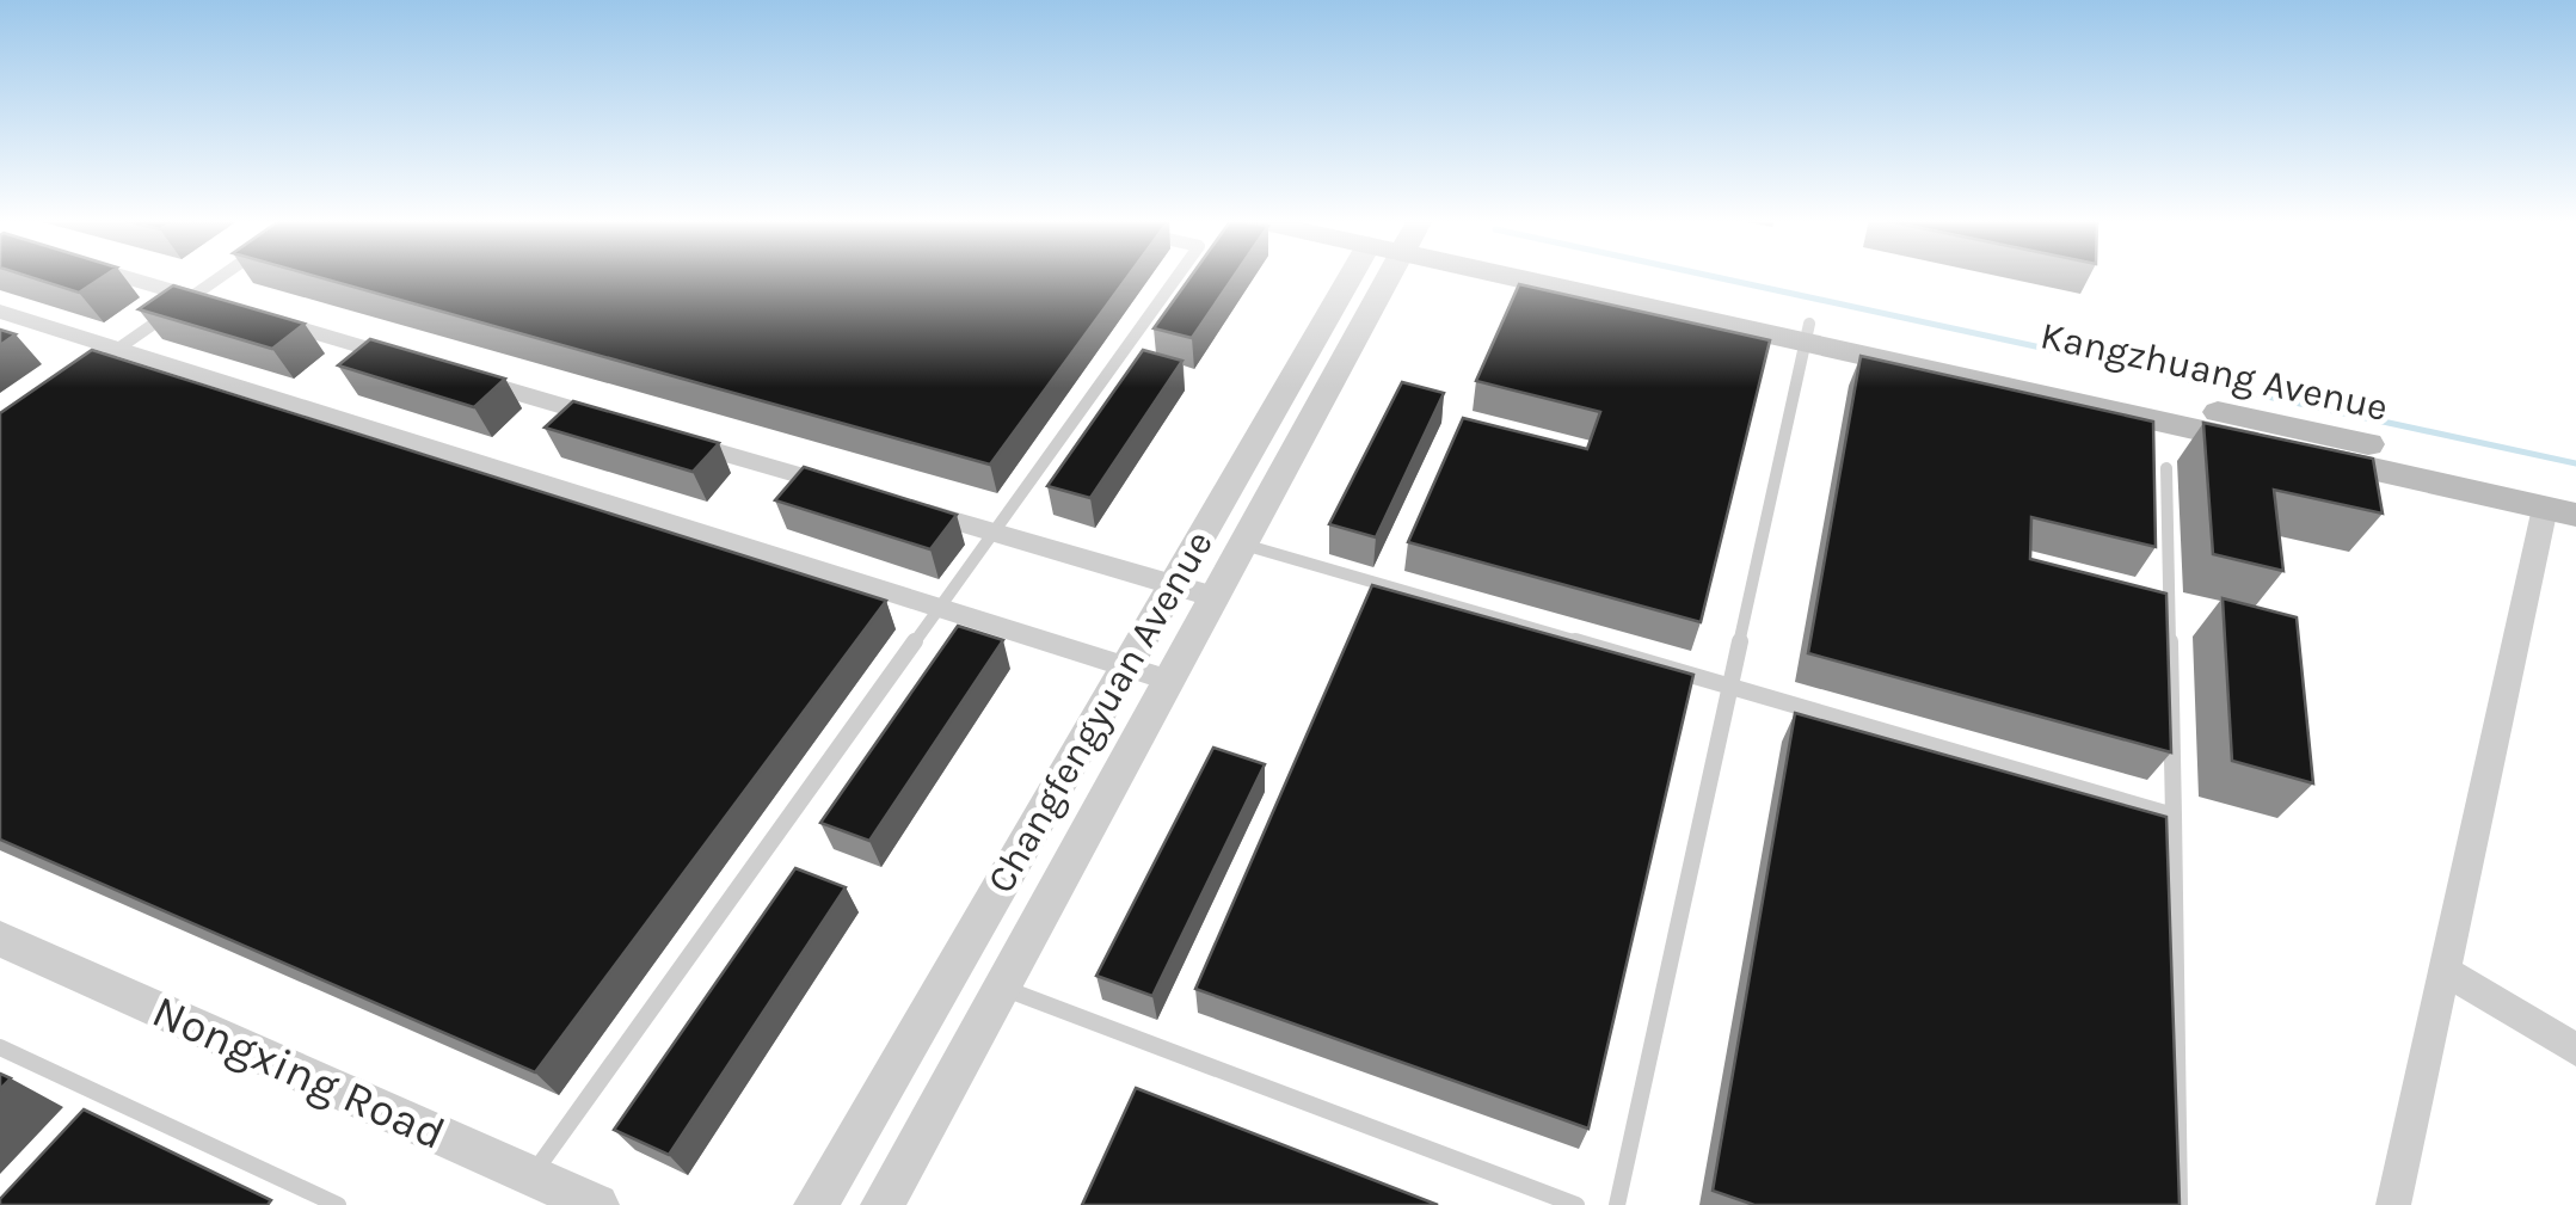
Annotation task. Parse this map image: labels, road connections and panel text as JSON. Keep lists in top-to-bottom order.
{
  "streets": {
    "main road": ["Kangzhuang Avenue"],
    "street": ["Changfengyuan Avenue", "Nongxing Road"]
  }
}
